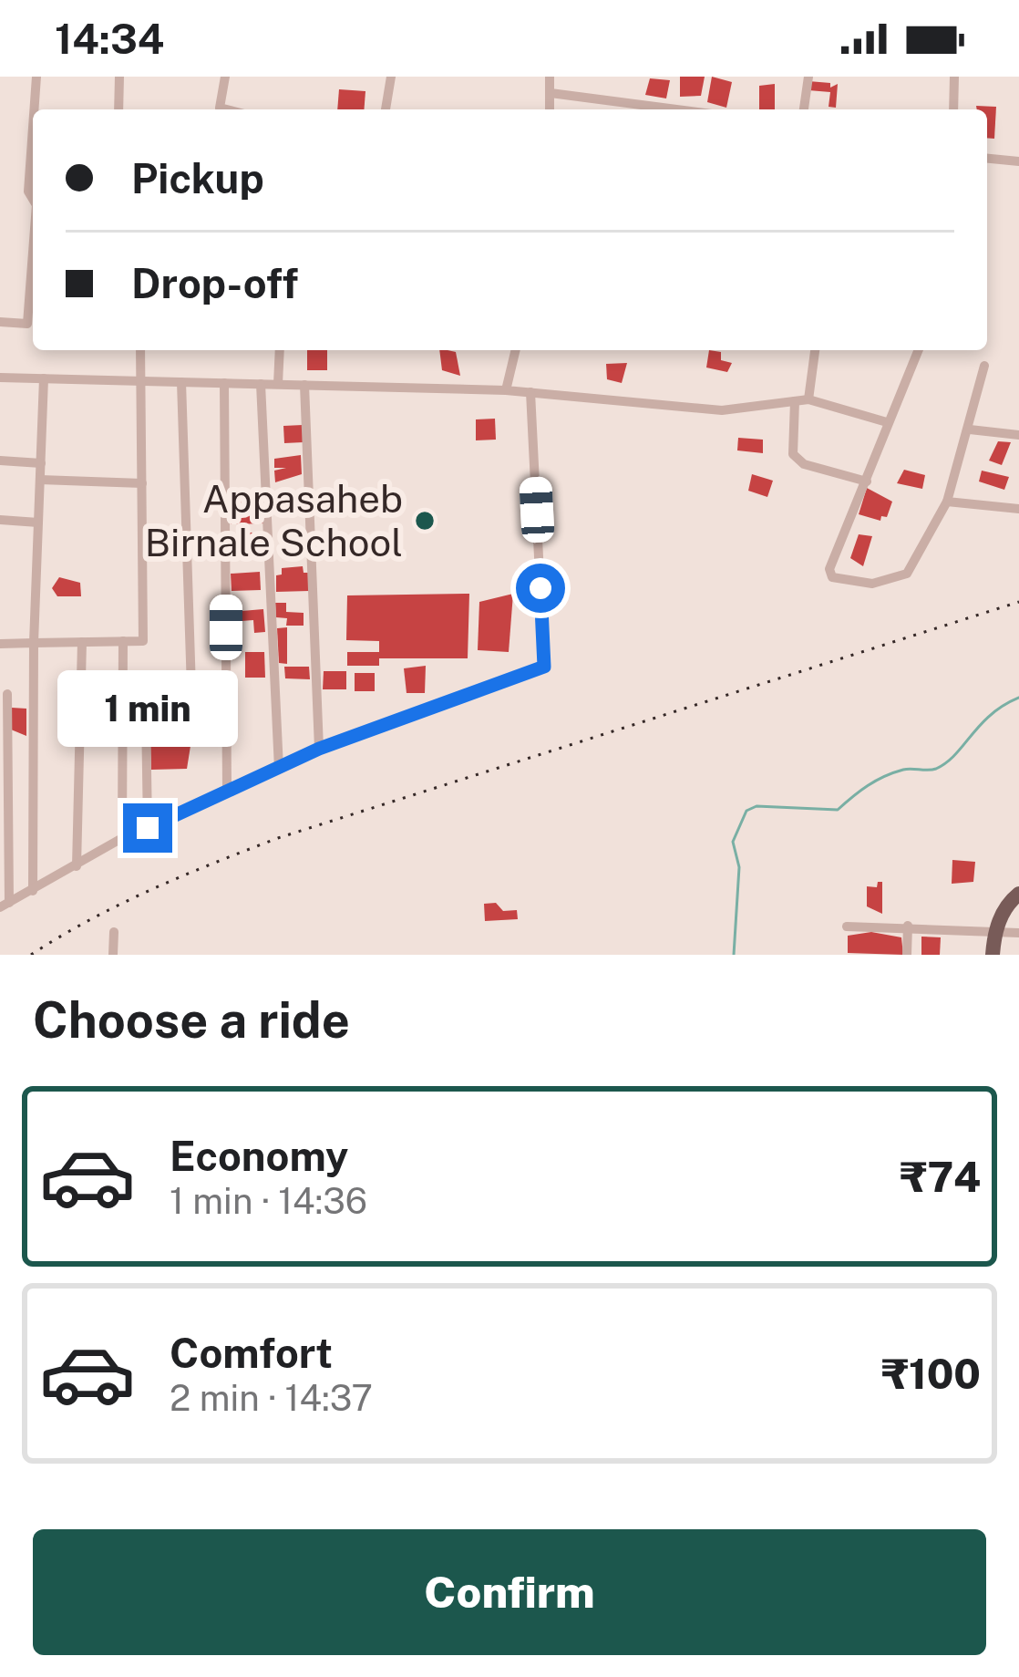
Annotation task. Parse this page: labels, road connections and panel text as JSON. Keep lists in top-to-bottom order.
{
  "places": ["Appasaheb Birnale School"],
  "page": {
    "status": "14:34",
    "banner": ["Pickup", "Drop-off"],
    "bubble": "1 min",
    "heading": "Choose a ride",
    "list": [
      {
        "name": "Economy",
        "note": "1 min · 14:36",
        "value": "₹74"
      },
      {
        "name": "Comfort",
        "note": "2 min · 14:37",
        "value": "₹100"
      }
    ],
    "buttons": "Confirm"
  }
}
